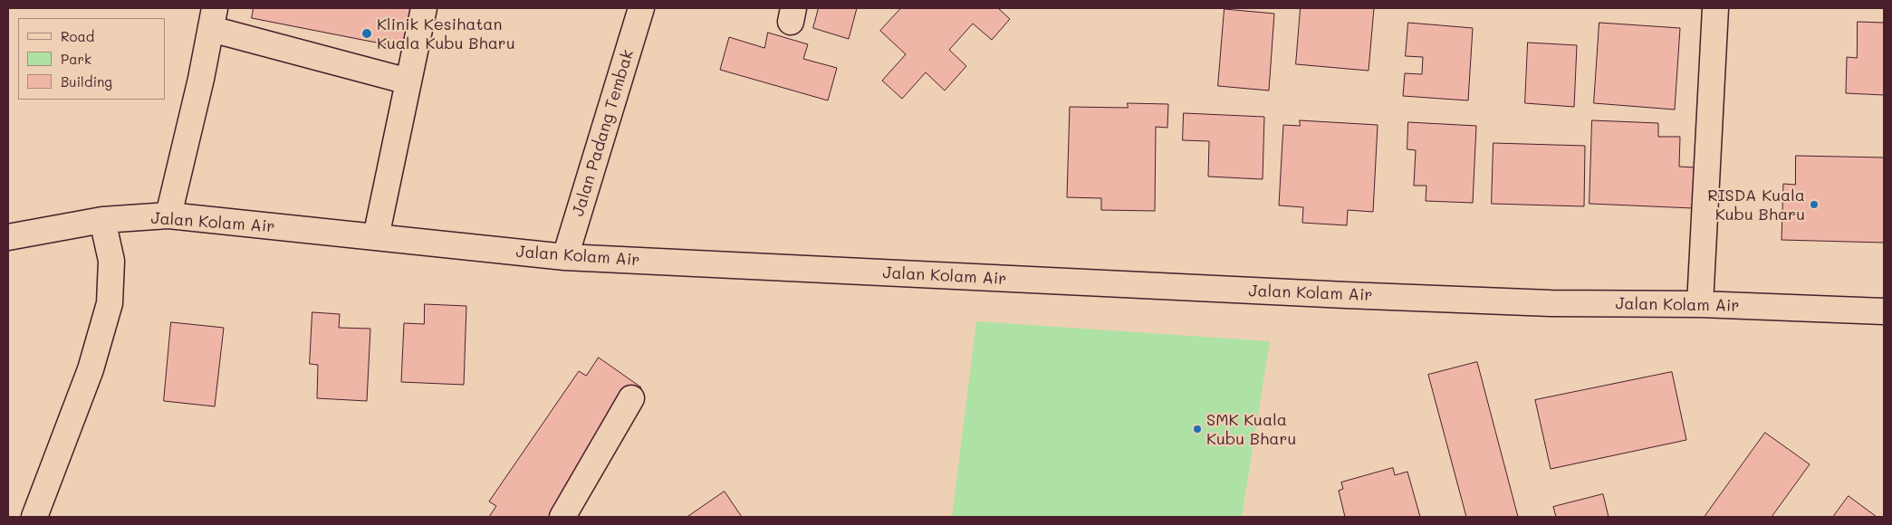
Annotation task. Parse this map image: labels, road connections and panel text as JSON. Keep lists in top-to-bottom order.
{
  "streets": {
    "street": ["Jalan Padang Tembak", "Jalan Kolam Air"]
  },
  "crossings": [
    ["Jalan Padang Tembak", "Jalan Kolam Air"]
  ],
  "places": ["Klinik Kesihatan Kuala Kubu Bharu", "RISDA Kuala Kubu Bharu", "SMK Kuala Kubu Bharu"],
  "legend": ["Road", "Park", "Building"]
}
